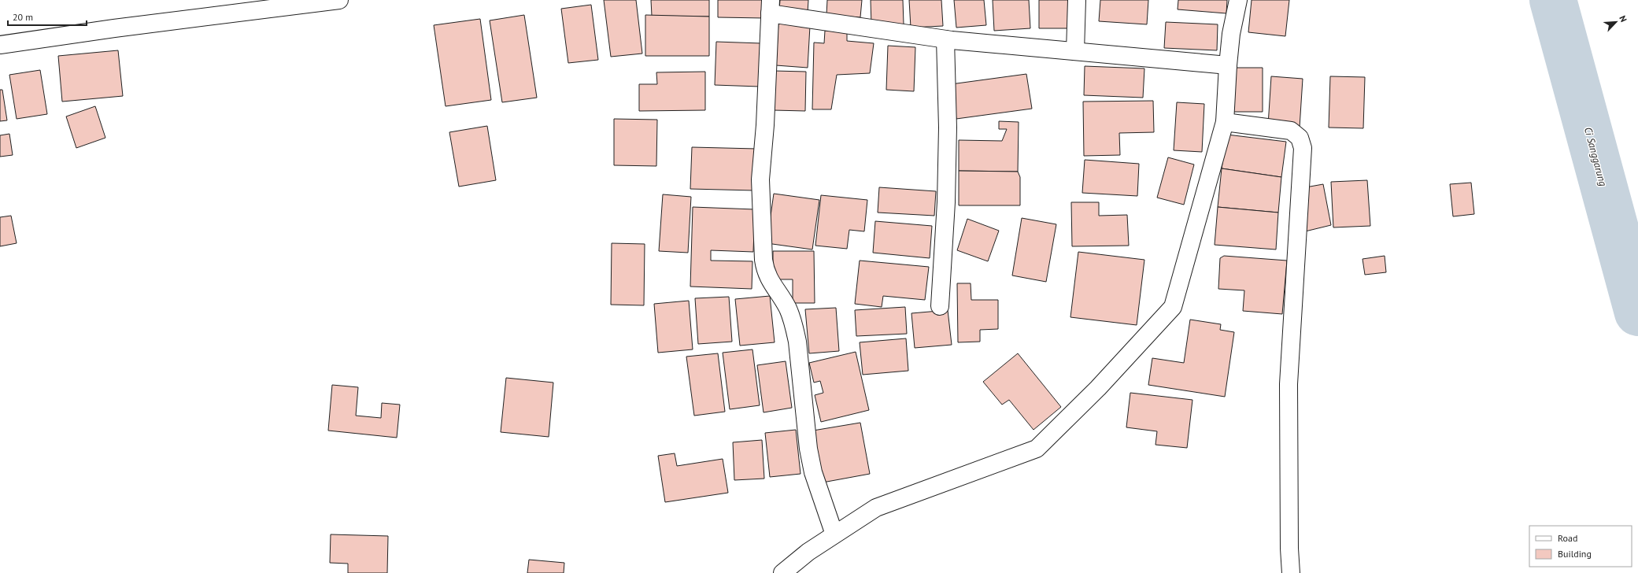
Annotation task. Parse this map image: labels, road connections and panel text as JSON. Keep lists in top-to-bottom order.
{
  "water": ["Ci Sanggarung"],
  "legend": ["Road", "Building"],
  "scale_bar": "20 m",
  "north": "top right"
}
